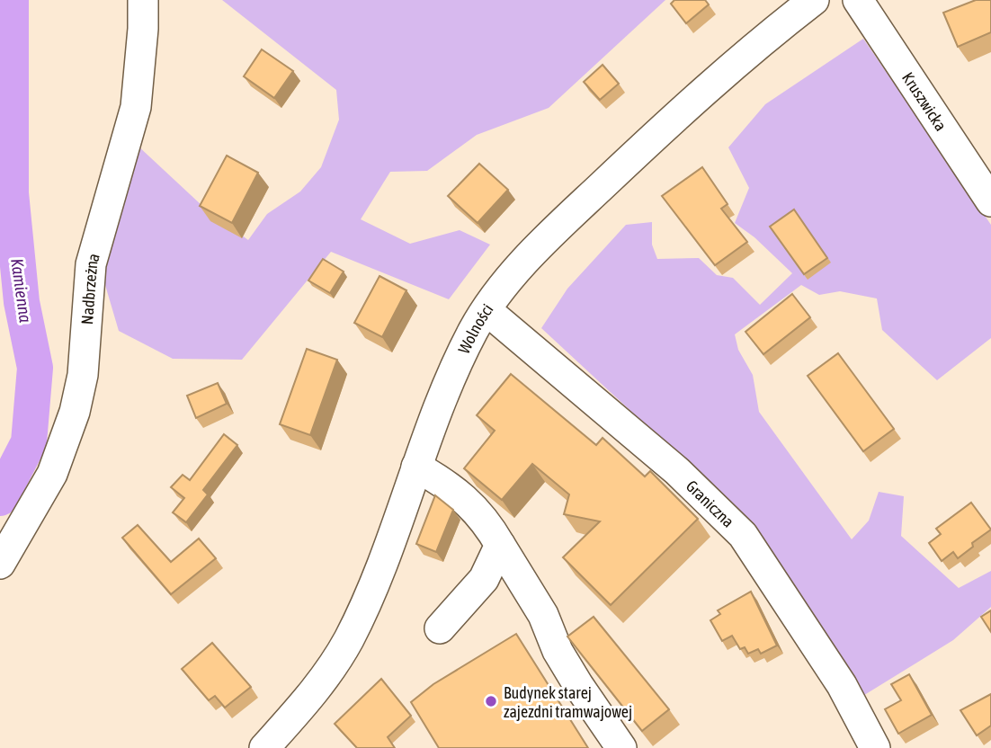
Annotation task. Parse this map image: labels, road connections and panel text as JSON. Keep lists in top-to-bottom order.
{
  "streets": {
    "street": [
      "Kruszwicka",
      "Nadbrzeżna",
      "Wolności",
      "Graniczna"
    ]
  },
  "crossings": [
    ["Wolności", "Graniczna"]
  ],
  "water": ["Kamienna"],
  "places": ["Budynek starej zajezdni tramwajowej"]
}
